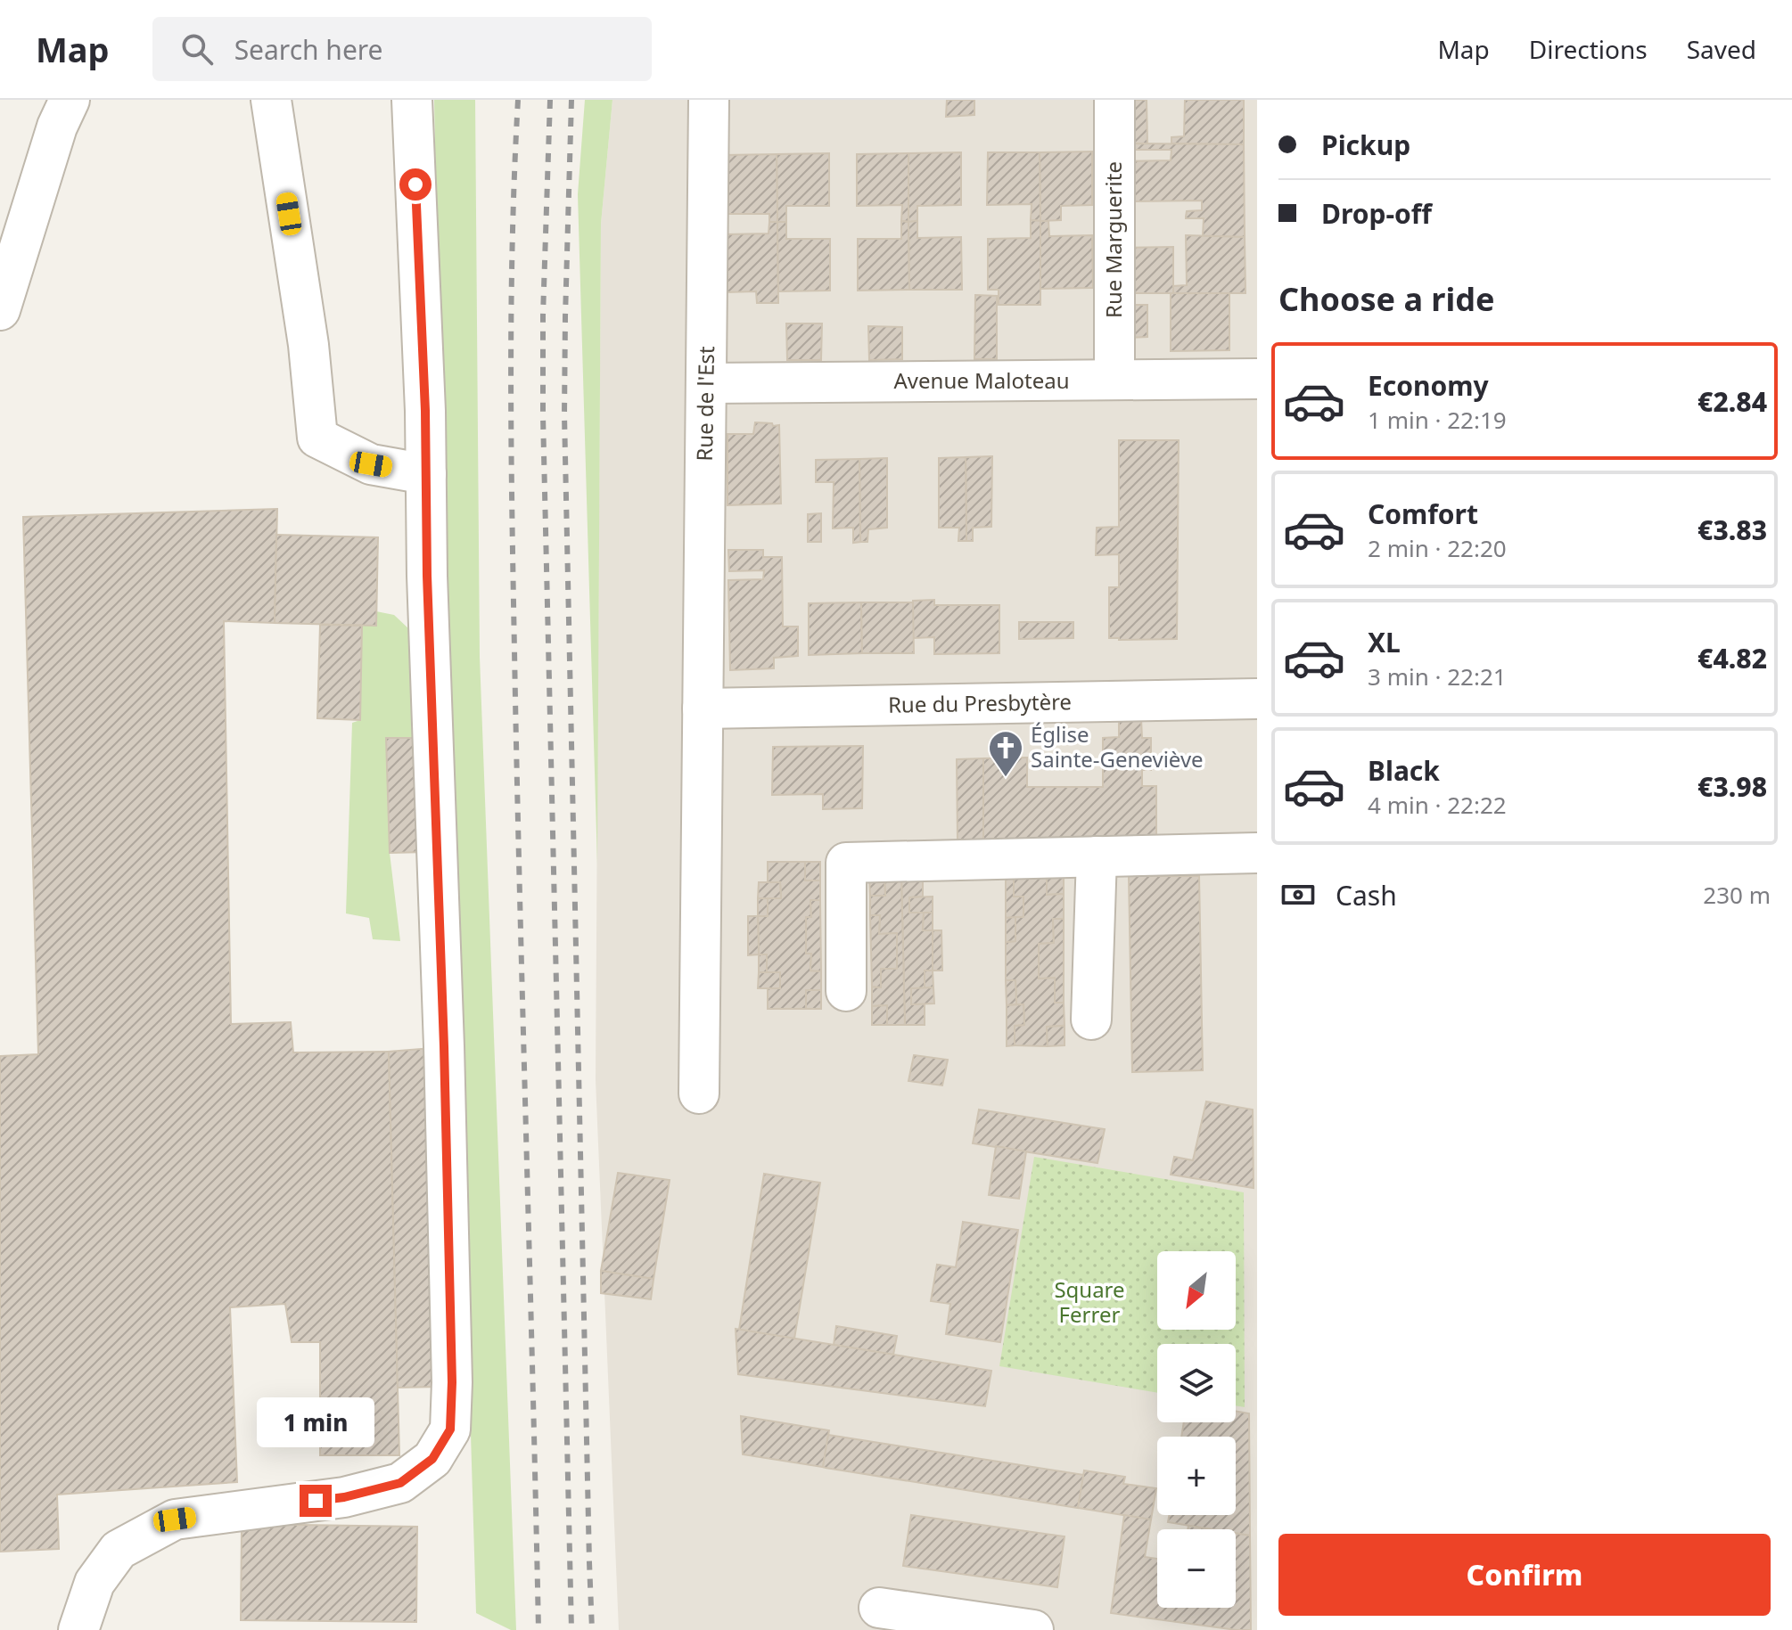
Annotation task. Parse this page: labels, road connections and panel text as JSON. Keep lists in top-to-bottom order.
{
  "streets": {
    "street": [
      "Rue Marguerite",
      "Avenue Maloteau",
      "Rue de l'Est",
      "Rue du Presbytère"
    ]
  },
  "crossings": [
    ["Rue Marguerite", "Avenue Maloteau"],
    ["Avenue Maloteau", "Rue de l'Est"],
    ["Rue de l'Est", "Rue du Presbytère"]
  ],
  "parks": ["Square Ferrer"],
  "places": {
    "church": ["Église Sainte-Geneviève"]
  },
  "north": "bottom left",
  "page": {
    "header": "Map",
    "search": "Search here",
    "nav": ["Map", "Directions", "Saved"],
    "banner": ["Pickup", "Drop-off"],
    "heading": "Choose a ride",
    "list": [
      {
        "name": "Economy",
        "note": "1 min · 22:19",
        "value": "€2.84"
      },
      {
        "name": "Comfort",
        "note": "2 min · 22:20",
        "value": "€3.83"
      },
      {
        "name": "XL",
        "note": "3 min · 22:21",
        "value": "€4.82"
      },
      {
        "name": "Black",
        "note": "4 min · 22:22",
        "value": "€3.98"
      }
    ],
    "pay": ["Cash", "230 m"],
    "map_buttons": ["+", "−"],
    "bubble": "1 min",
    "buttons": "Confirm"
  }
}
